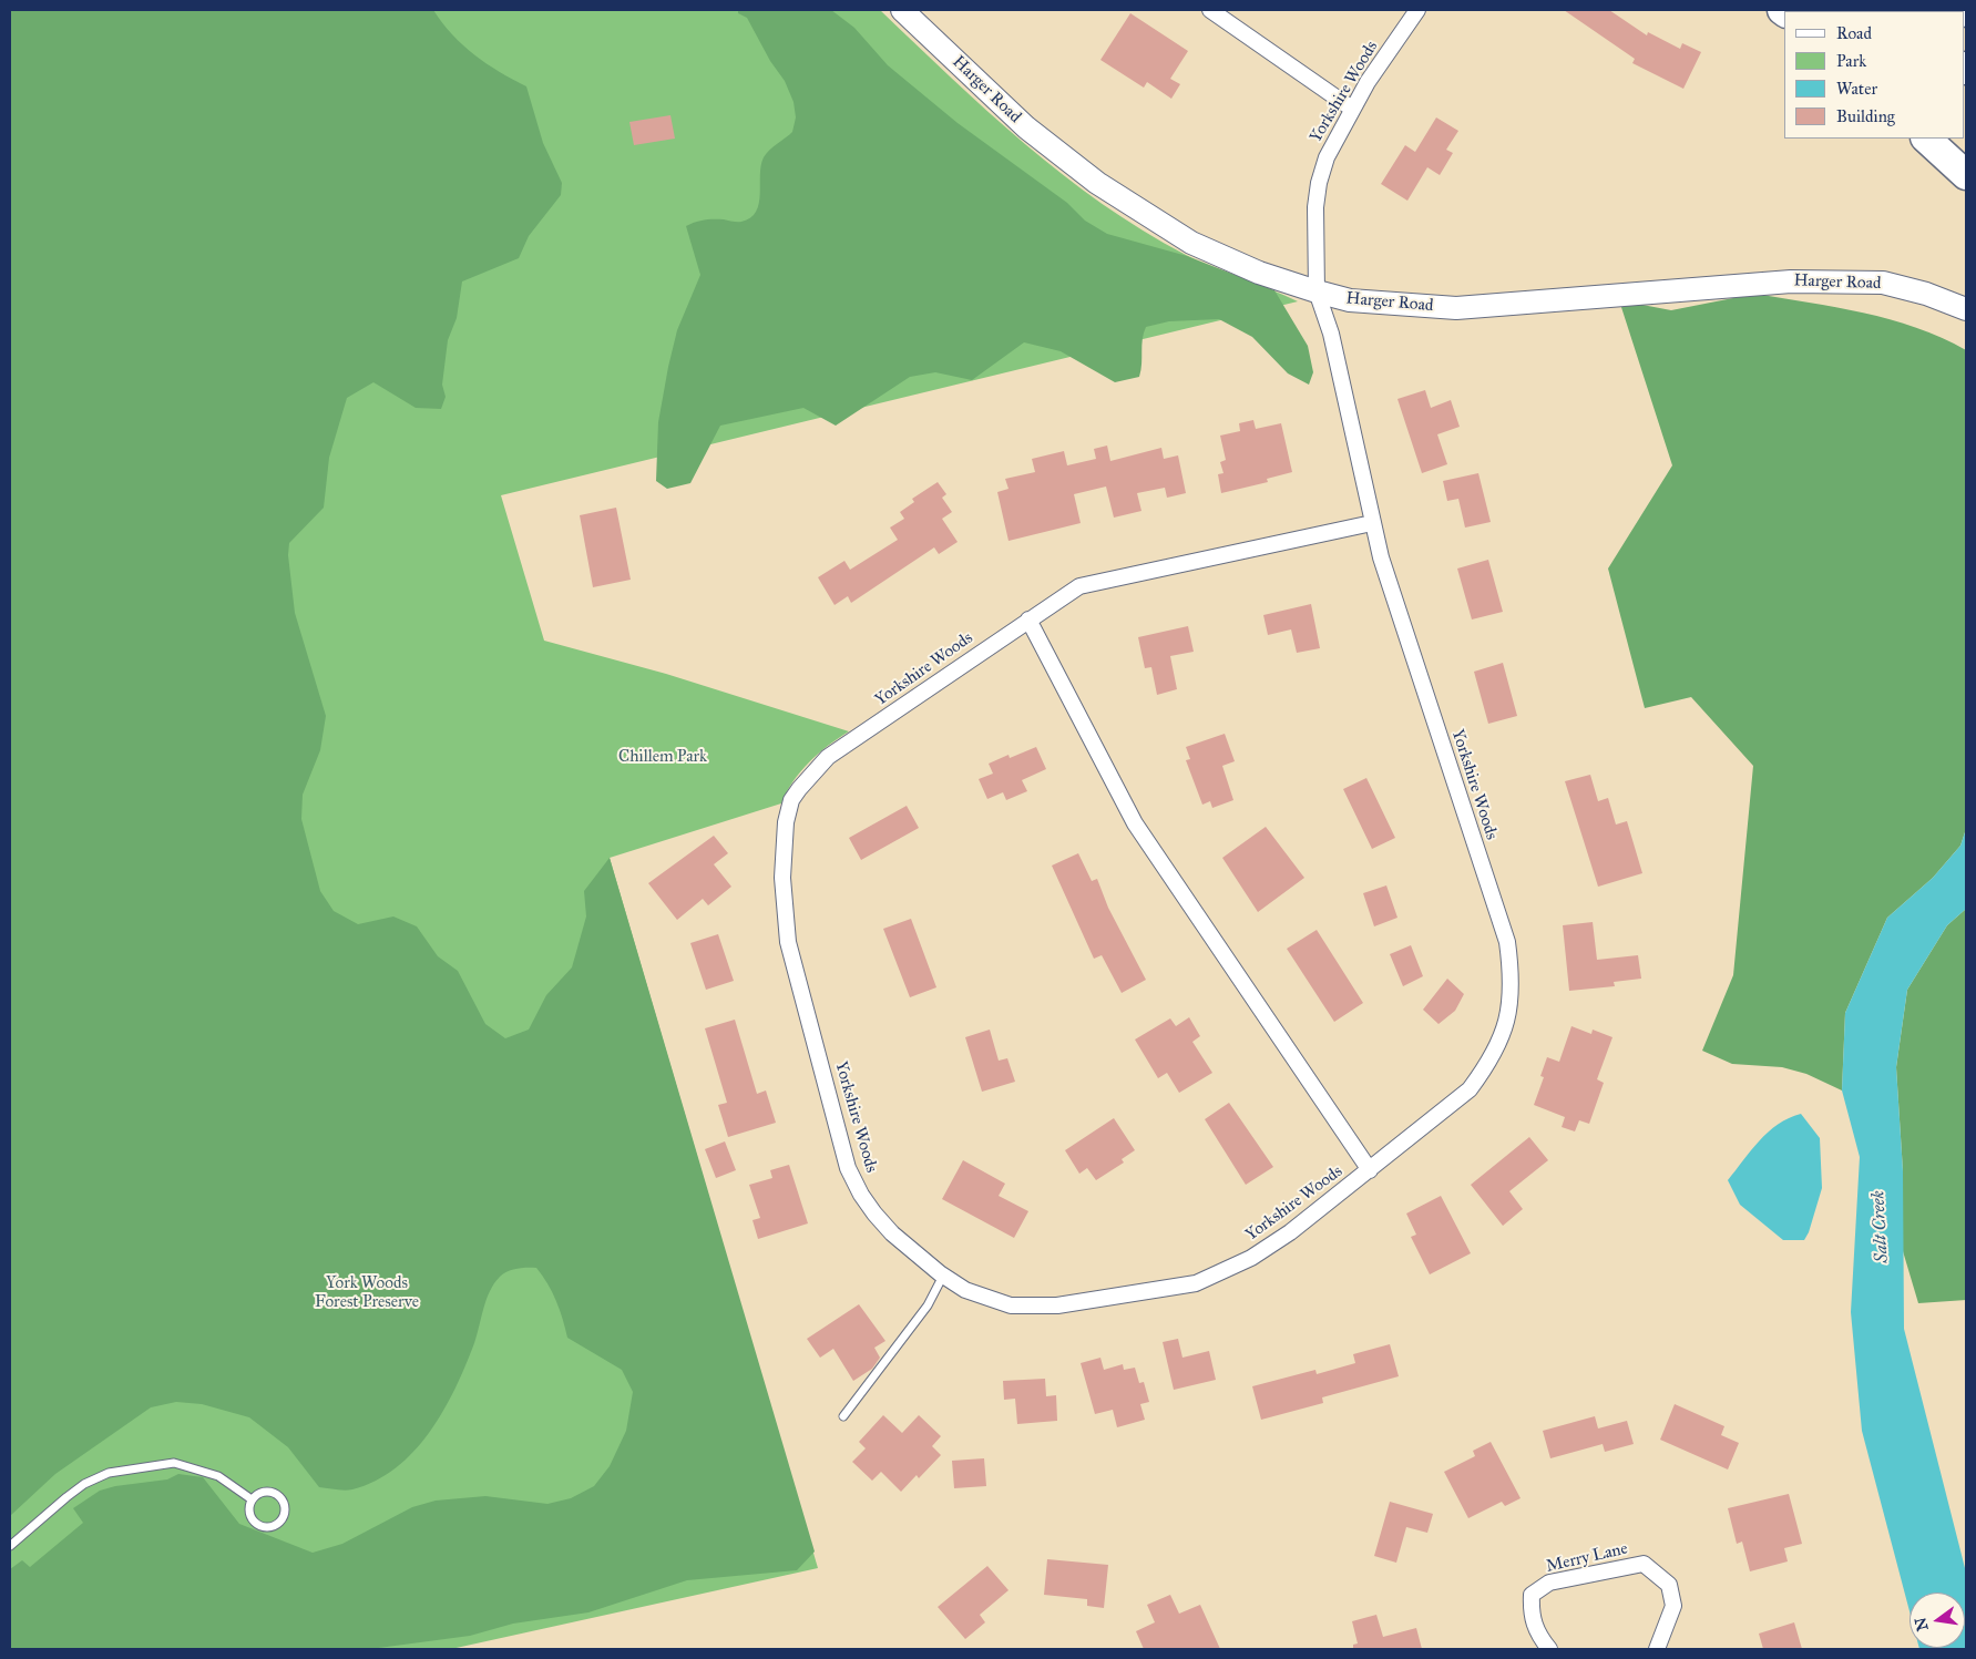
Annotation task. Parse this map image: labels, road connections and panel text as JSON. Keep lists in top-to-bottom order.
{
  "streets": {
    "street": ["Harger Road", "Yorkshire Woods", "Merry Lane"]
  },
  "crossings": [
    ["Harger Road", "Yorkshire Woods"]
  ],
  "water": ["Salt Creek"],
  "parks": ["Chillem Park", "York Woods Forest Preserve"],
  "legend": [
    "Road",
    "Park",
    "Water",
    "Building"
  ],
  "north": "left"
}
